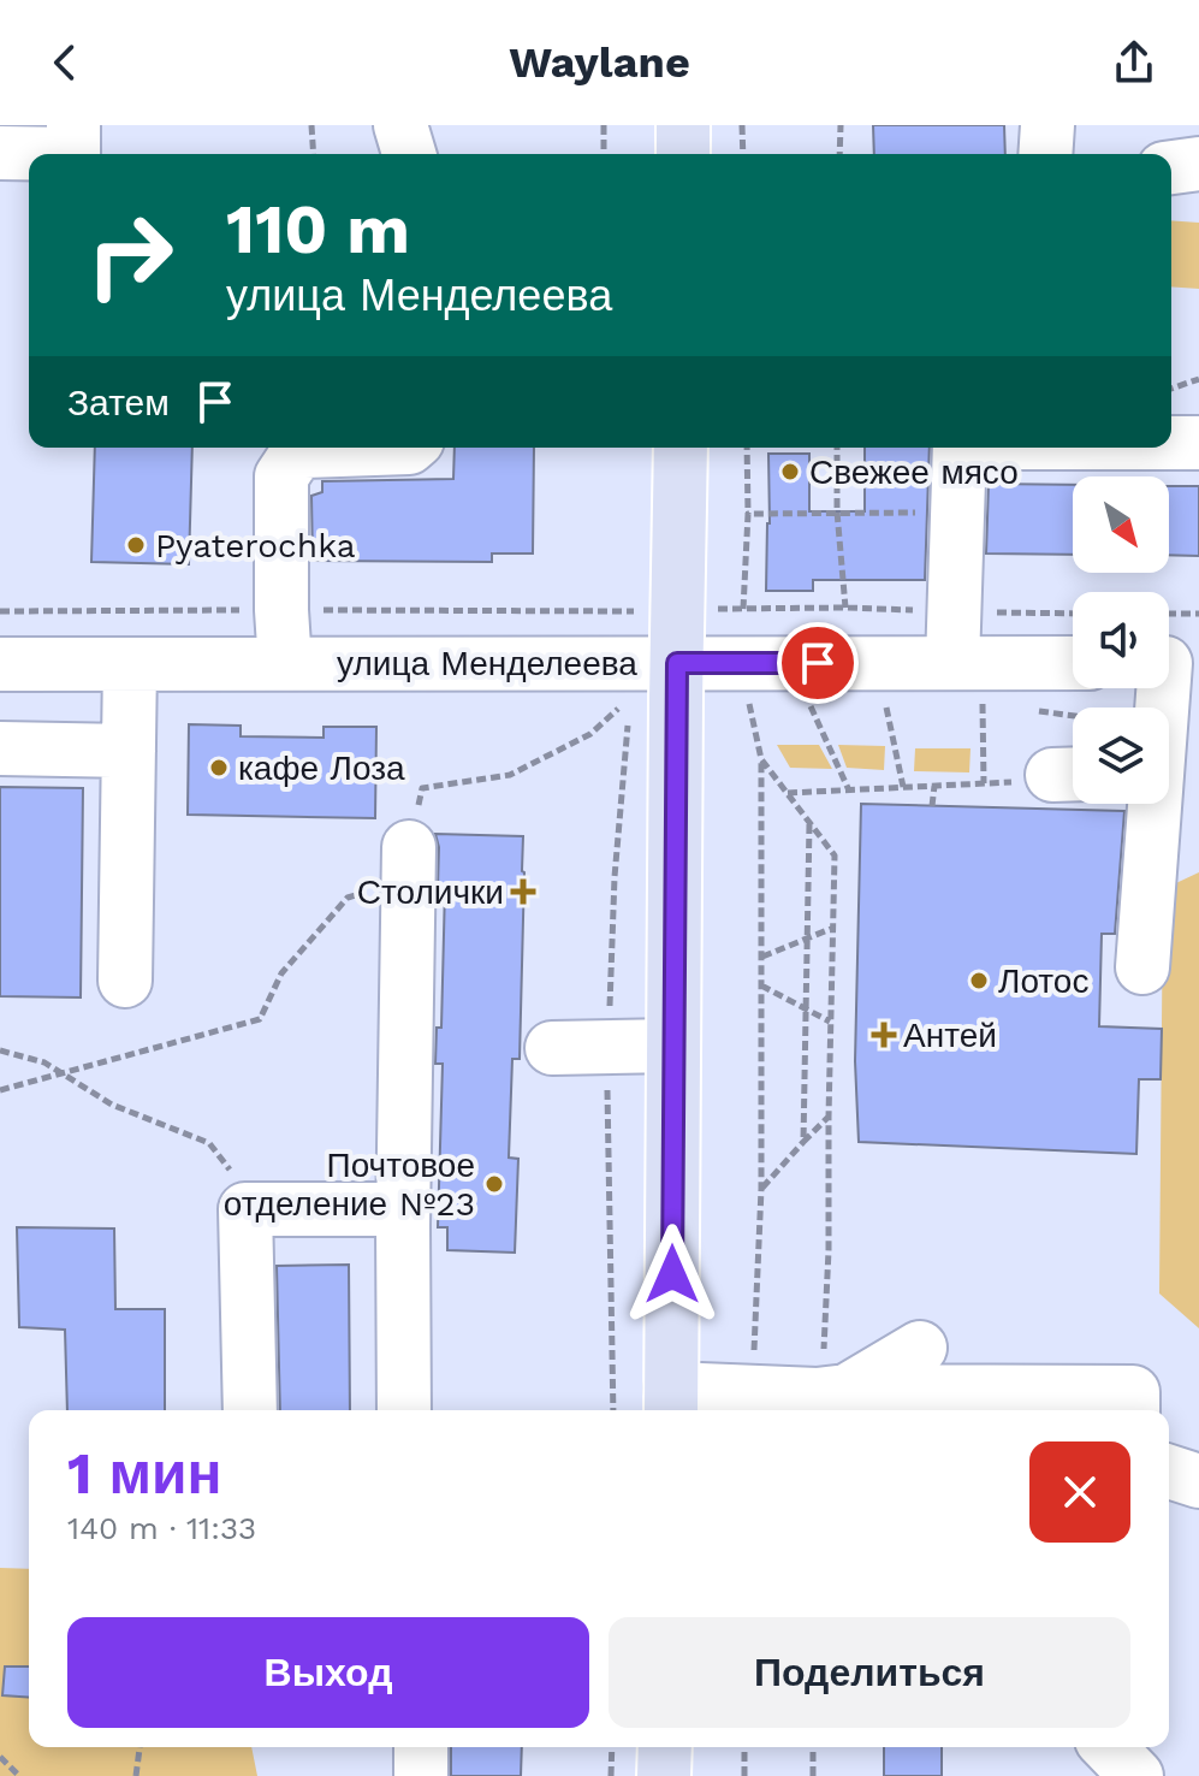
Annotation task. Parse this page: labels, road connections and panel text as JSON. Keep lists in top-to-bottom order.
{
  "streets": {
    "street": ["улица Менделеева"]
  },
  "places": {
    "other": [
      "Свежее мясо",
      "Pyaterochka",
      "кафе Лоза",
      "Лотос",
      "Почтовое отделение №23"
    ],
    "health": ["Столички", "Антей"]
  },
  "north": "bottom right",
  "page": {
    "header": "Waylane",
    "turn": ["110 m", "улица Менделеева"],
    "then": "Затем",
    "heading": ["1 мин", "140 m · 11:33"],
    "buttons": ["Выход", "Поделиться"]
  }
}
